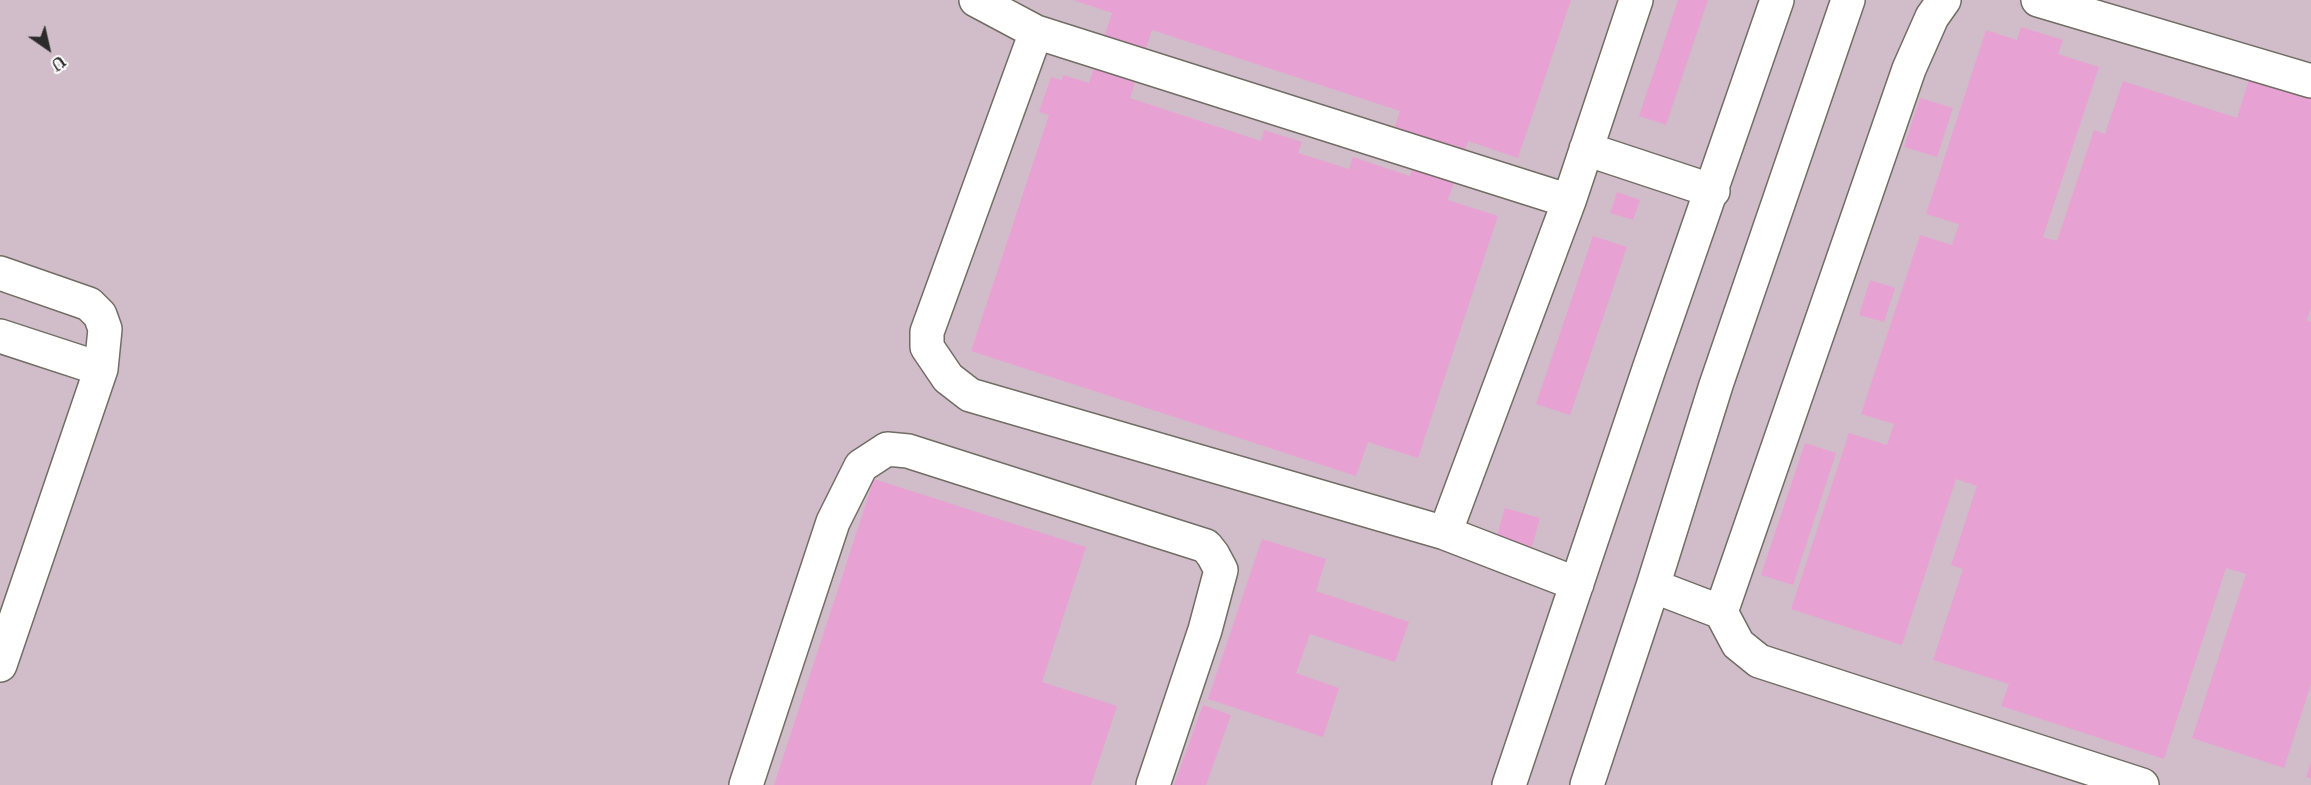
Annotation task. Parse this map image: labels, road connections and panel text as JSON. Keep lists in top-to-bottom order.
{
  "north": "bottom right"
}
